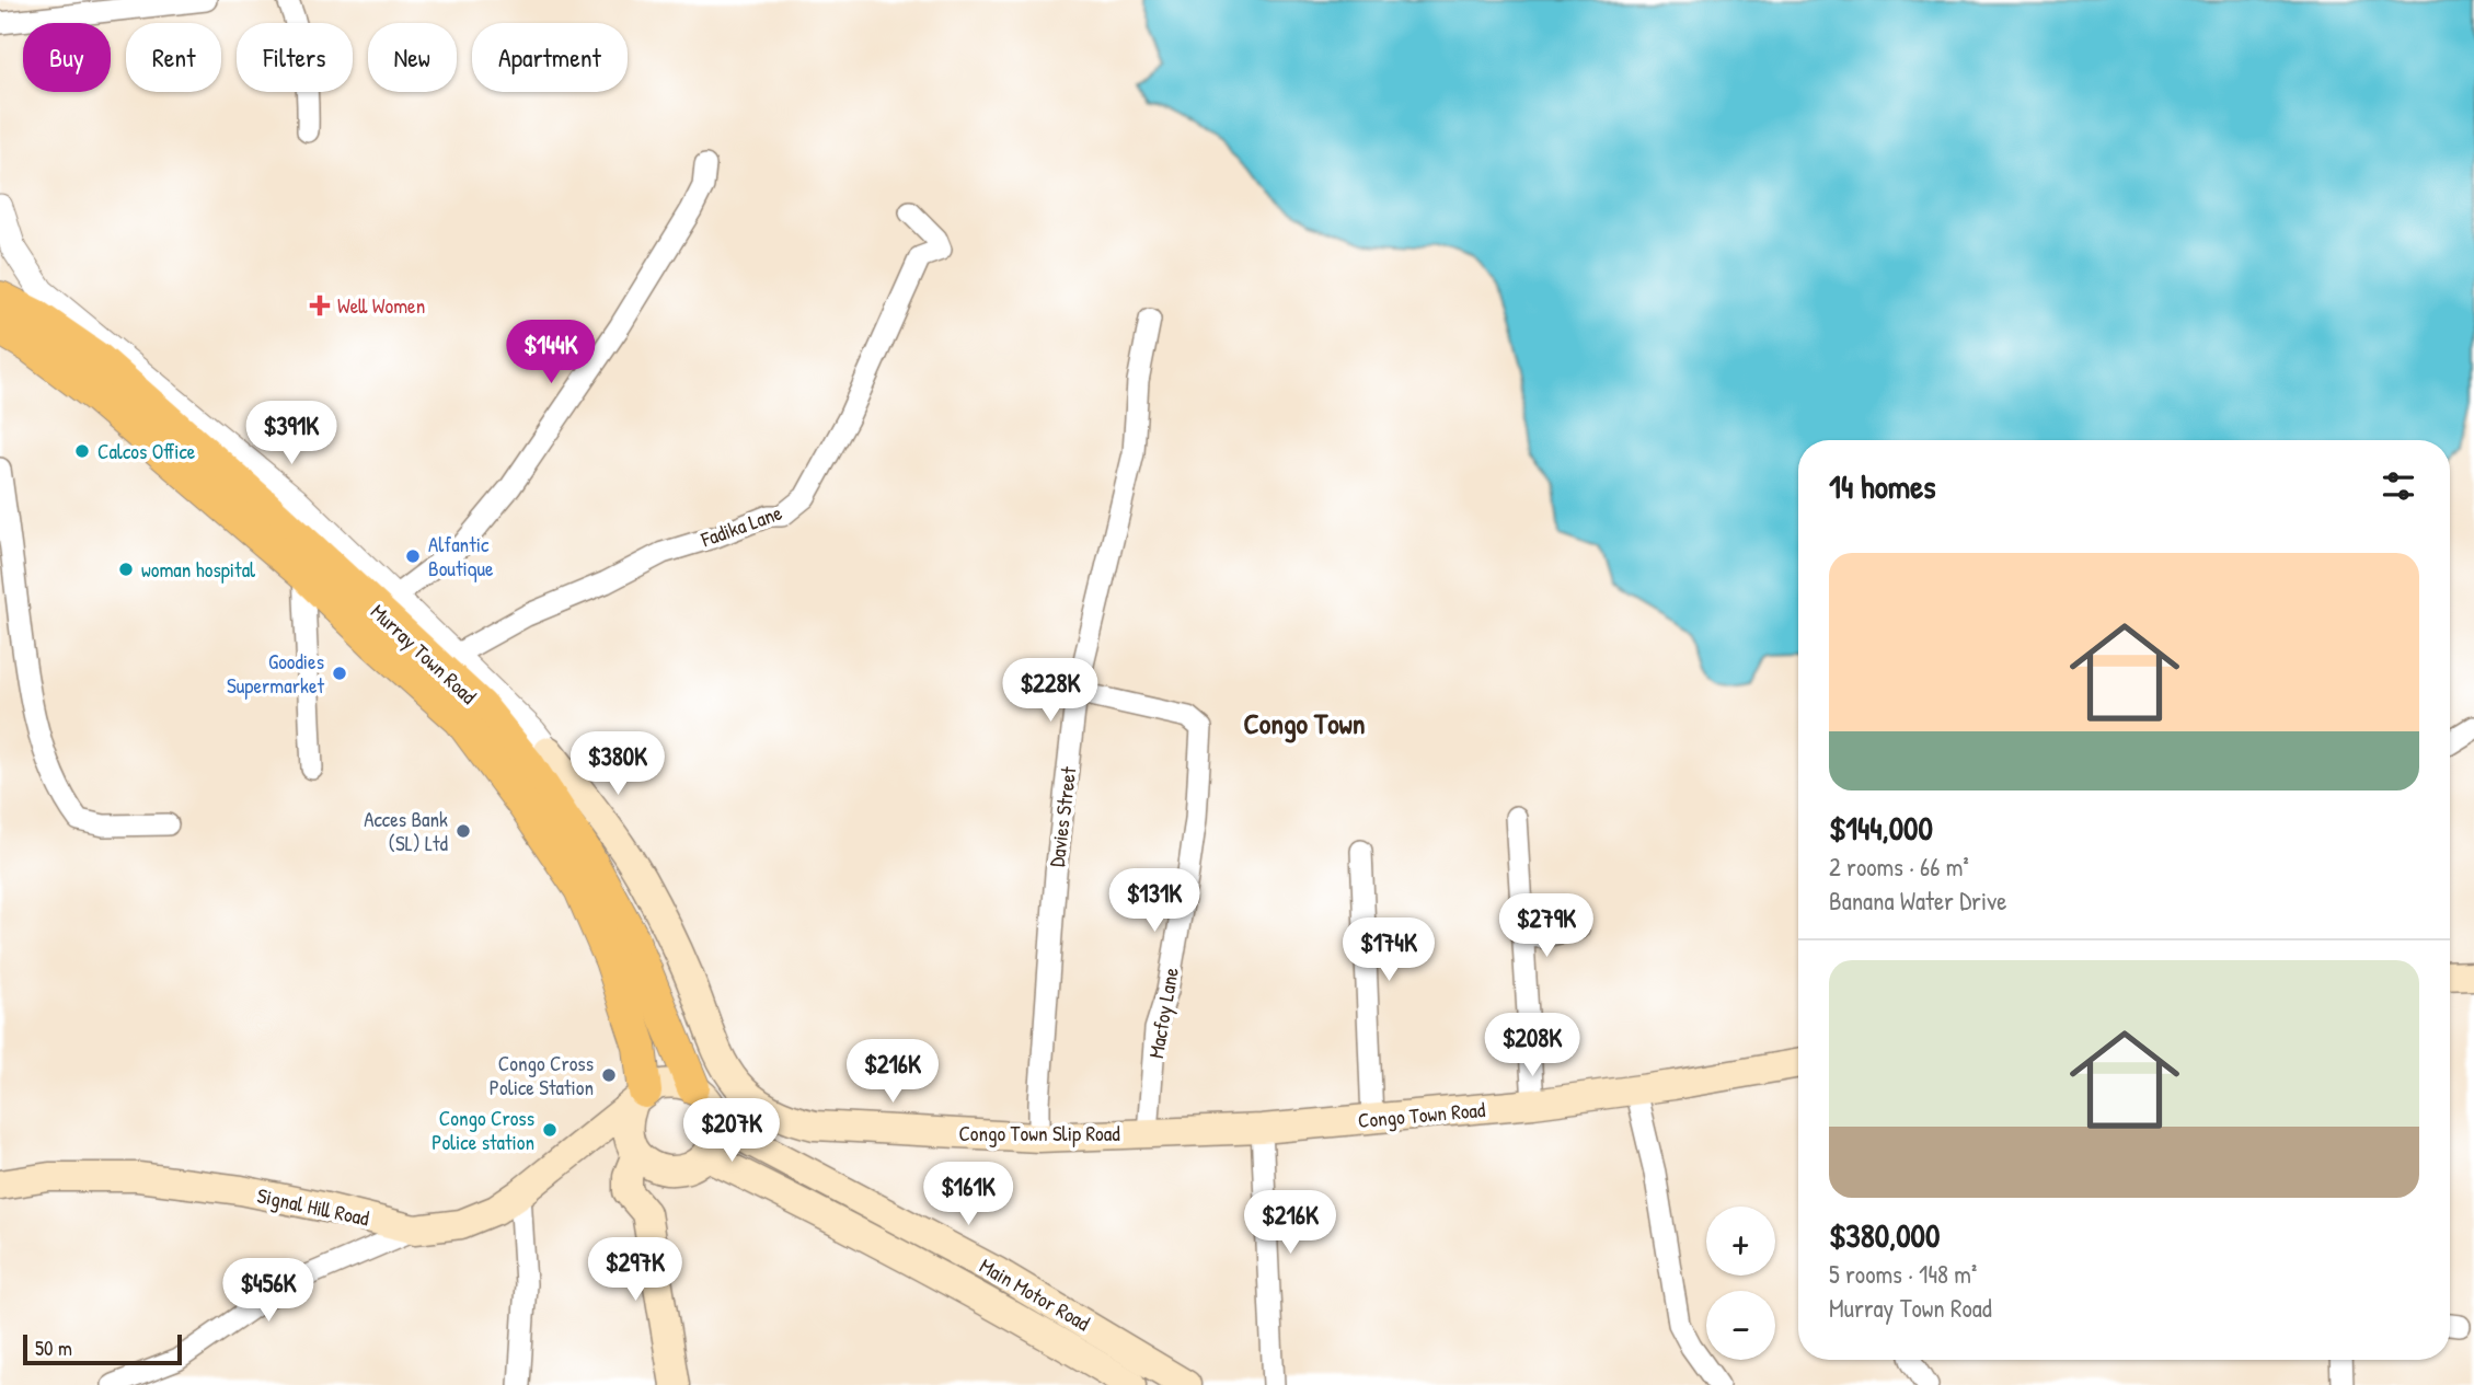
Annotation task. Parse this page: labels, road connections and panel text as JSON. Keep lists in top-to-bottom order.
{
  "streets": {
    "main road": [
      "Murray Town Road",
      "Congo Town Road",
      "Congo Town Slip Road",
      "Signal Hill Road",
      "Main Motor Road"
    ],
    "street": ["Fadika Lane", "Davies Street", "Macfoy Lane"]
  },
  "crossings": [
    ["Murray Town Road", "Signal Hill Road"],
    ["Murray Town Road", "Main Motor Road"],
    ["Davies Street", "Macfoy Lane"],
    ["Davies Street", "Congo Town Slip Road"],
    ["Macfoy Lane", "Congo Town Slip Road"],
    ["Congo Town Road", "Congo Town Slip Road"],
    ["Signal Hill Road", "Main Motor Road"]
  ],
  "districts": ["Congo Town"],
  "places": {
    "health": ["Well Women"],
    "other": [
      "Calcos Office",
      "Alfantic Boutique",
      "woman hospital",
      "Goodies Supermarket",
      "Acces Bank (SL) Ltd",
      "Congo Cross Police Station",
      "Congo Cross Police station"
    ]
  },
  "scale_bar": "50 m",
  "page": {
    "chip": [
      "Buy",
      "Rent",
      "Filters",
      "New",
      "Apartment"
    ],
    "price": [
      "$144K",
      "$391K",
      "$228K",
      "$380K",
      "$131K",
      "$279K",
      "$174K",
      "$208K",
      "$216K",
      "$207K",
      "$161K",
      "$216K",
      "$297K",
      "$456K"
    ],
    "heading": "14 homes",
    "list": [
      {
        "name": "$144,000",
        "note": "2 rooms · 66 m² · Banana Water Drive"
      },
      {
        "name": "$380,000",
        "note": "5 rooms · 148 m² · Murray Town Road"
      }
    ],
    "map_buttons": ["+", "−"],
    "scale": "50 m"
  }
}
